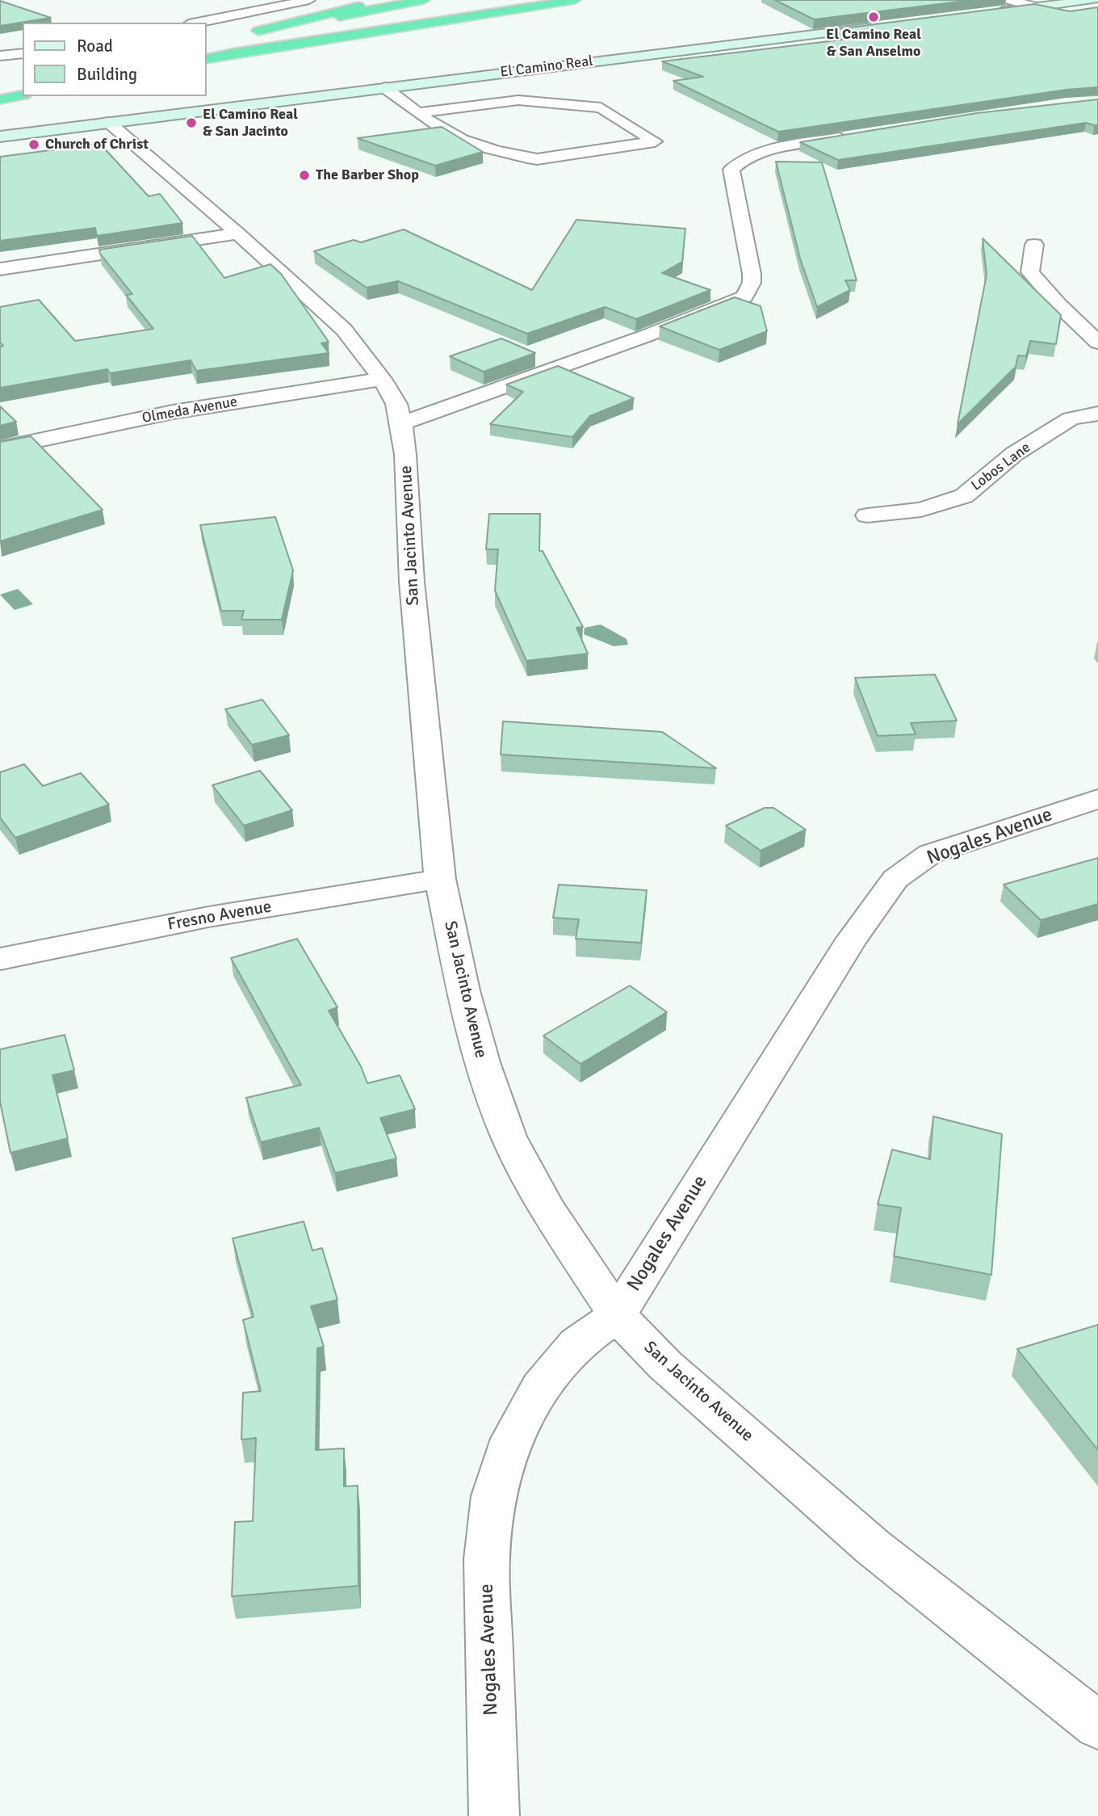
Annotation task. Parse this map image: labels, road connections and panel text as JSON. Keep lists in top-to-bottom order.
{
  "streets": {
    "main road": ["El Camino Real"],
    "street": [
      "Olmeda Avenue",
      "Lobos Lane",
      "San Jacinto Avenue",
      "Nogales Avenue",
      "Fresno Avenue"
    ]
  },
  "crossings": [
    ["El Camino Real", "San Jacinto Avenue"],
    ["Olmeda Avenue", "San Jacinto Avenue"],
    ["San Jacinto Avenue", "Nogales Avenue"],
    ["San Jacinto Avenue", "Fresno Avenue"]
  ],
  "places": [
    "El Camino Real & San Anselmo",
    "El Camino Real & San Jacinto",
    "Church of Christ",
    "The Barber Shop"
  ],
  "legend": ["Road", "Building"]
}
